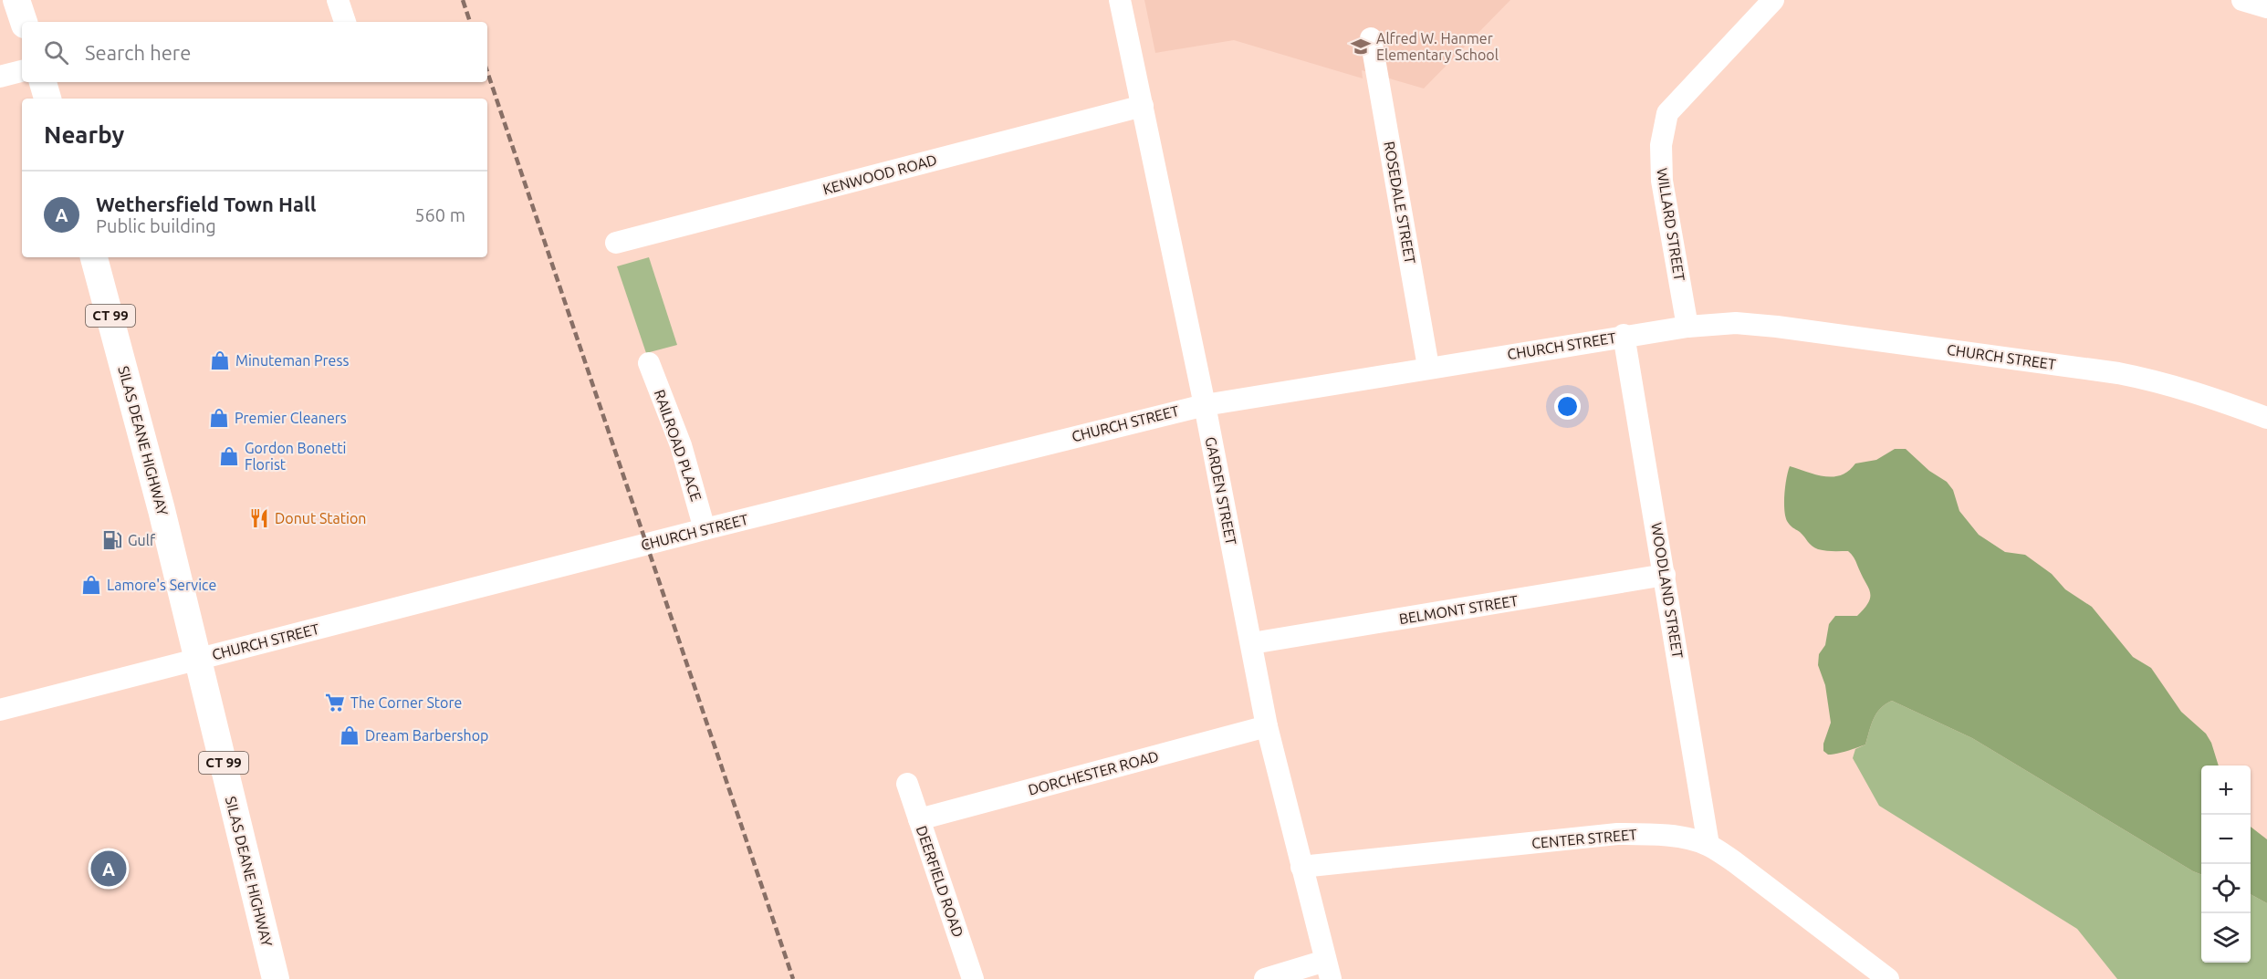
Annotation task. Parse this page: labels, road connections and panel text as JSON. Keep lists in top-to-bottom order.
{
  "streets": {
    "main road": ["CT 99", "SILAS DEANE HIGHWAY"],
    "street": [
      "KENWOOD ROAD",
      "ROSEDALE STREET",
      "WILLARD STREET",
      "CHURCH STREET",
      "RAILROAD PLACE",
      "GARDEN STREET",
      "WOODLAND STREET",
      "BELMONT STREET",
      "DORCHESTER ROAD",
      "CENTER STREET",
      "DEERFIELD ROAD"
    ]
  },
  "crossings": [
    ["KENWOOD ROAD", "GARDEN STREET"],
    ["ROSEDALE STREET", "CHURCH STREET"],
    ["WILLARD STREET", "CHURCH STREET"],
    ["CHURCH STREET", "SILAS DEANE HIGHWAY"],
    ["CHURCH STREET", "RAILROAD PLACE"],
    ["CHURCH STREET", "GARDEN STREET"],
    ["CHURCH STREET", "WOODLAND STREET"],
    ["GARDEN STREET", "BELMONT STREET"],
    ["GARDEN STREET", "DORCHESTER ROAD"],
    ["GARDEN STREET", "CENTER STREET"],
    ["WOODLAND STREET", "BELMONT STREET"],
    ["WOODLAND STREET", "CENTER STREET"],
    ["DORCHESTER ROAD", "DEERFIELD ROAD"]
  ],
  "places": {
    "school or university": ["Alfred W. Hanmer Elementary School"],
    "shop": [
      "Minuteman Press",
      "Premier Cleaners",
      "Gordon Bonetti Florist",
      "Lamore's Service",
      "Dream Barbershop"
    ],
    "restaurant": ["Donut Station"],
    "fuel station": ["Gulf"],
    "supermarket": ["The Corner Store"]
  },
  "page": {
    "search": "Search here",
    "heading": "Nearby",
    "list": [
      {
        "mark": "A",
        "name": "Wethersfield Town Hall",
        "note": "Public building",
        "value": "560 m"
      }
    ],
    "map_buttons": ["+", "−"],
    "pins": "A"
  }
}
